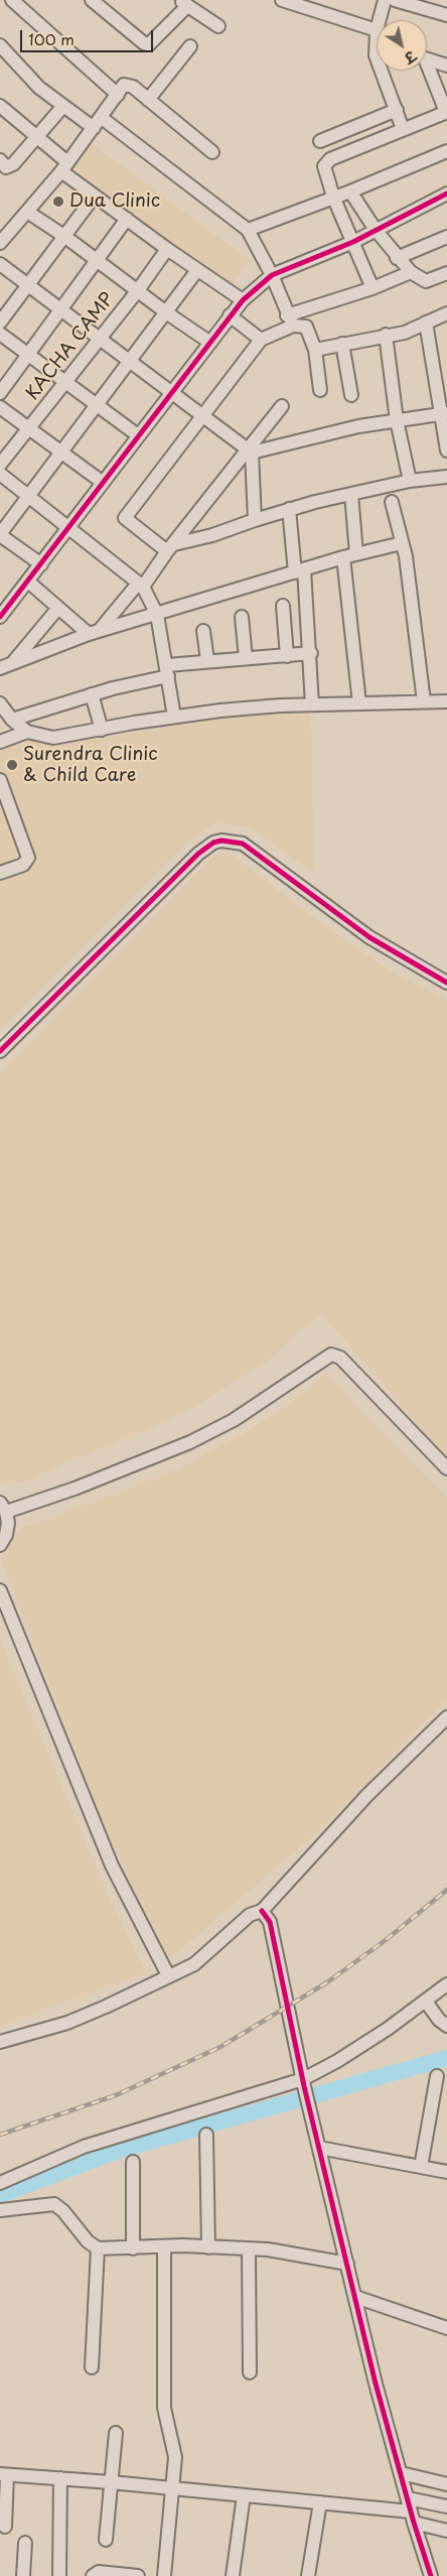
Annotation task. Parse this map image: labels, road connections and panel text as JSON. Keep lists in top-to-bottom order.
{
  "streets": {
    "street": ["KACHA CAMP"]
  },
  "places": ["Dua Clinic", "Surendra Clinic & Child Care"],
  "scale_bar": "100 m",
  "north": "bottom right"
}
